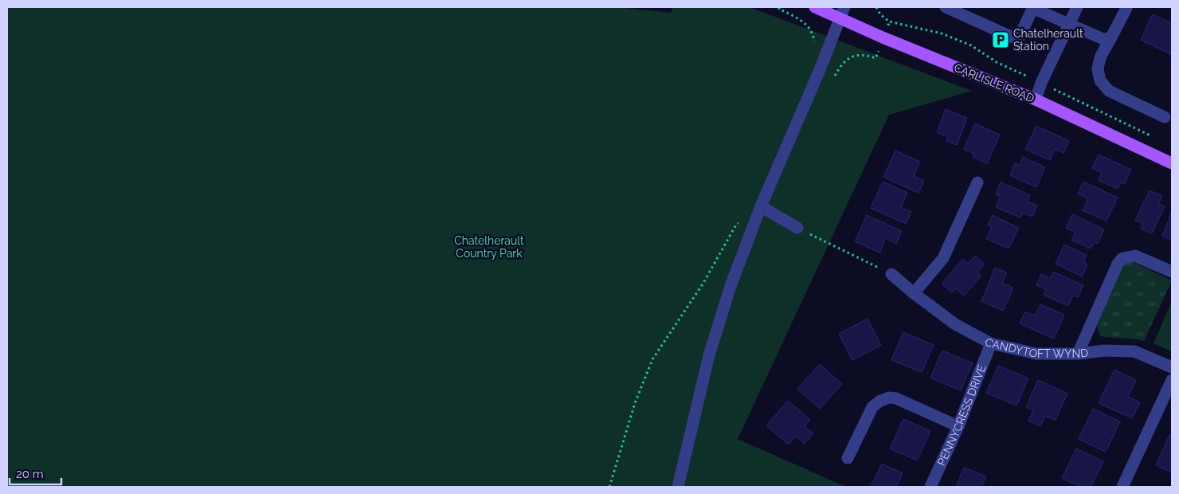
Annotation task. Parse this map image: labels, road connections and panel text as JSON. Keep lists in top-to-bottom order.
{
  "streets": {
    "main road": ["CARLISLE ROAD"],
    "street": ["CANDYTOFT WYND", "PENNYCRESS DRIVE"]
  },
  "crossings": [
    ["CANDYTOFT WYND", "PENNYCRESS DRIVE"]
  ],
  "parks": ["Chatelherault Country Park"],
  "places": {
    "parking": ["Chatelherault Station"]
  },
  "scale_bar": "20 m"
}
